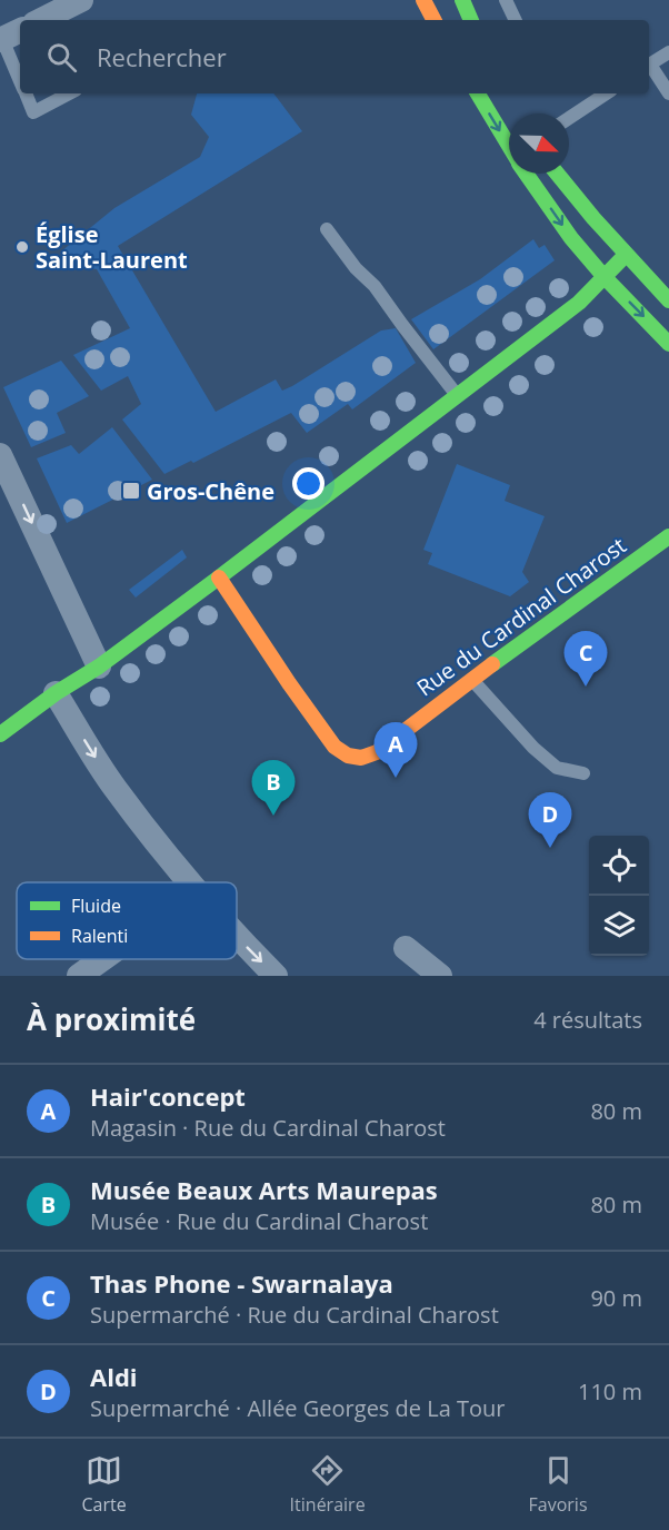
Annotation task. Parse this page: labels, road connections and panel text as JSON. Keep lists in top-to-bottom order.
{
  "streets": {
    "street": ["Rue du Cardinal Charost"]
  },
  "places": {
    "other": ["Église Saint-Laurent"],
    "transit": ["Gros-Chêne"]
  },
  "legend": ["Fluide", "Ralenti"],
  "north": "bottom right",
  "page": {
    "search": "Rechercher",
    "pins": [
      "C",
      "A",
      "B",
      "D"
    ],
    "heading": ["À proximité", "4 résultats"],
    "list": [
      {
        "mark": "A",
        "name": "Hair'concept",
        "note": "Magasin · Rue du Cardinal Charost",
        "value": "80 m"
      },
      {
        "mark": "B",
        "name": "Musée Beaux Arts Maurepas",
        "note": "Musée · Rue du Cardinal Charost",
        "value": "80 m"
      },
      {
        "mark": "C",
        "name": "Thas Phone - Swarnalaya",
        "note": "Supermarché · Rue du Cardinal Charost",
        "value": "90 m"
      },
      {
        "mark": "D",
        "name": "Aldi",
        "note": "Supermarché · Allée Georges de La Tour",
        "value": "110 m"
      }
    ],
    "nav": ["Carte", "Itinéraire", "Favoris"]
  }
}
